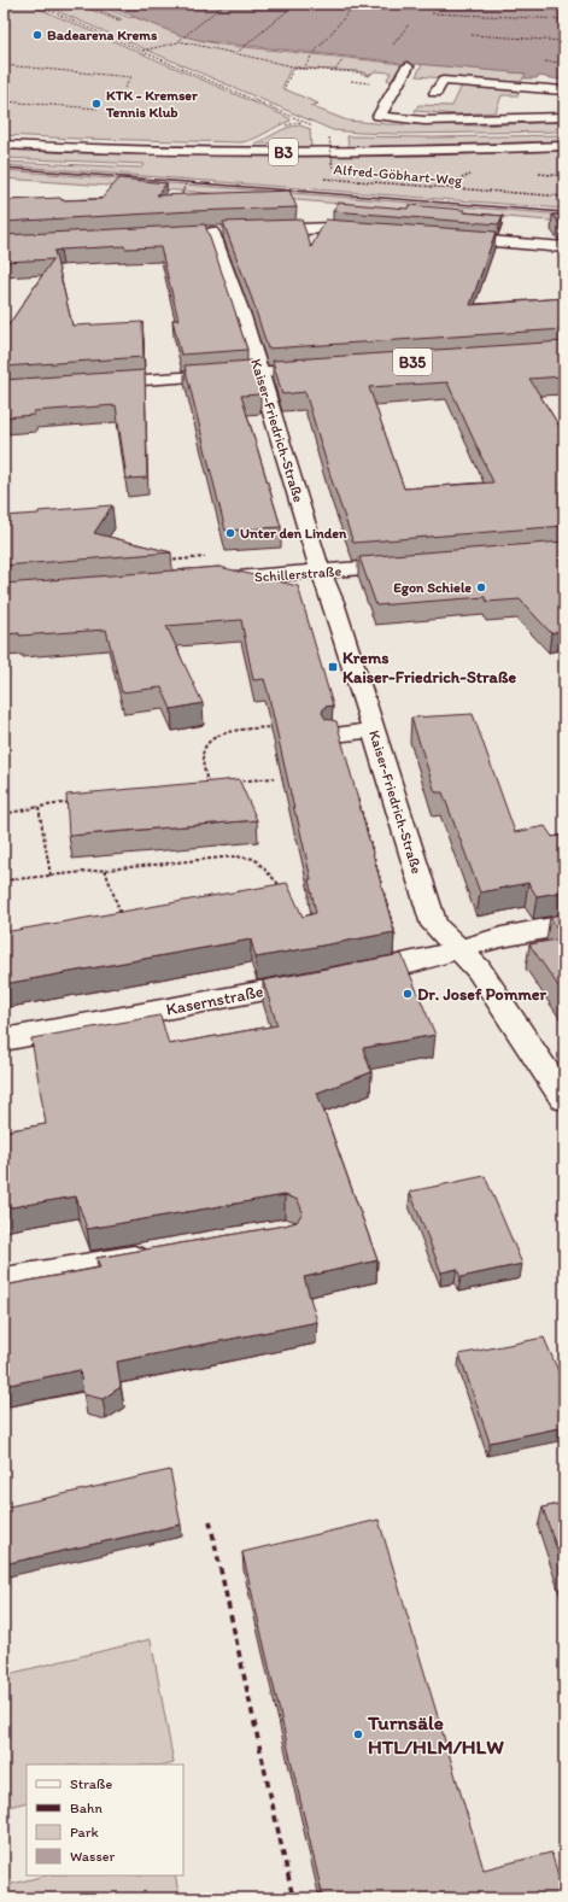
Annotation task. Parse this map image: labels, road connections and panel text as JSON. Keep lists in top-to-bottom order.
{
  "streets": {
    "main road": [
      "B3",
      "Kaiser-Friedrich-Straße",
      "Schillerstraße",
      "Kasernstraße"
    ],
    "path": ["Alfred-Göbhart-Weg"]
  },
  "crossings": [
    ["Kaiser-Friedrich-Straße", "Schillerstraße"]
  ],
  "places": {
    "other": [
      "Badearena Krems",
      "KTK - Kremser Tennis Klub",
      "Unter den Linden",
      "Egon Schiele",
      "Dr. Josef Pommer",
      "Turnsäle HTL/HLM/HLW"
    ],
    "transit": ["Krems Kaiser-Friedrich-Straße"]
  },
  "legend": [
    "Straße",
    "Bahn",
    "Park",
    "Wasser"
  ]
}
